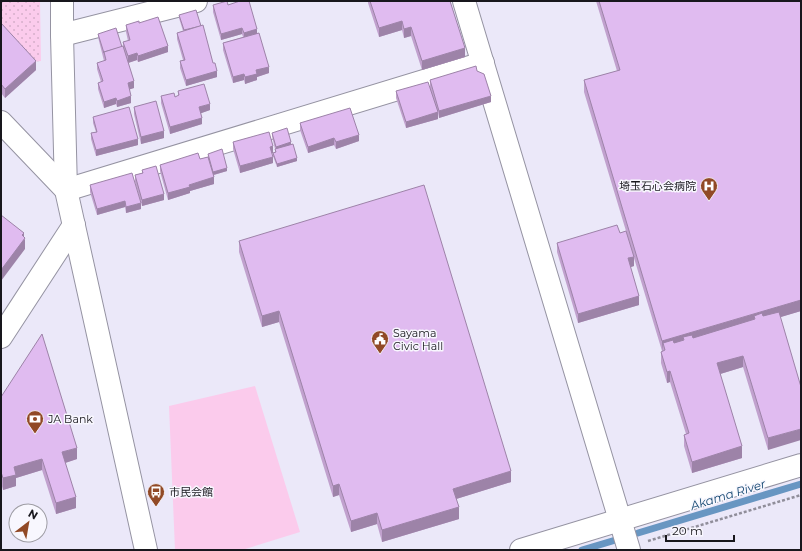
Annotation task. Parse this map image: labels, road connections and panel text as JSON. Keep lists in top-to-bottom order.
{
  "water": ["Akama River"],
  "places": {
    "hospital": ["埼玉石心会病院"],
    "public building": ["Sayama Civic Hall"],
    "bank": ["JA Bank"],
    "bus stop": ["市民会館"]
  },
  "scale_bar": "20 m",
  "north": "top right"
}
